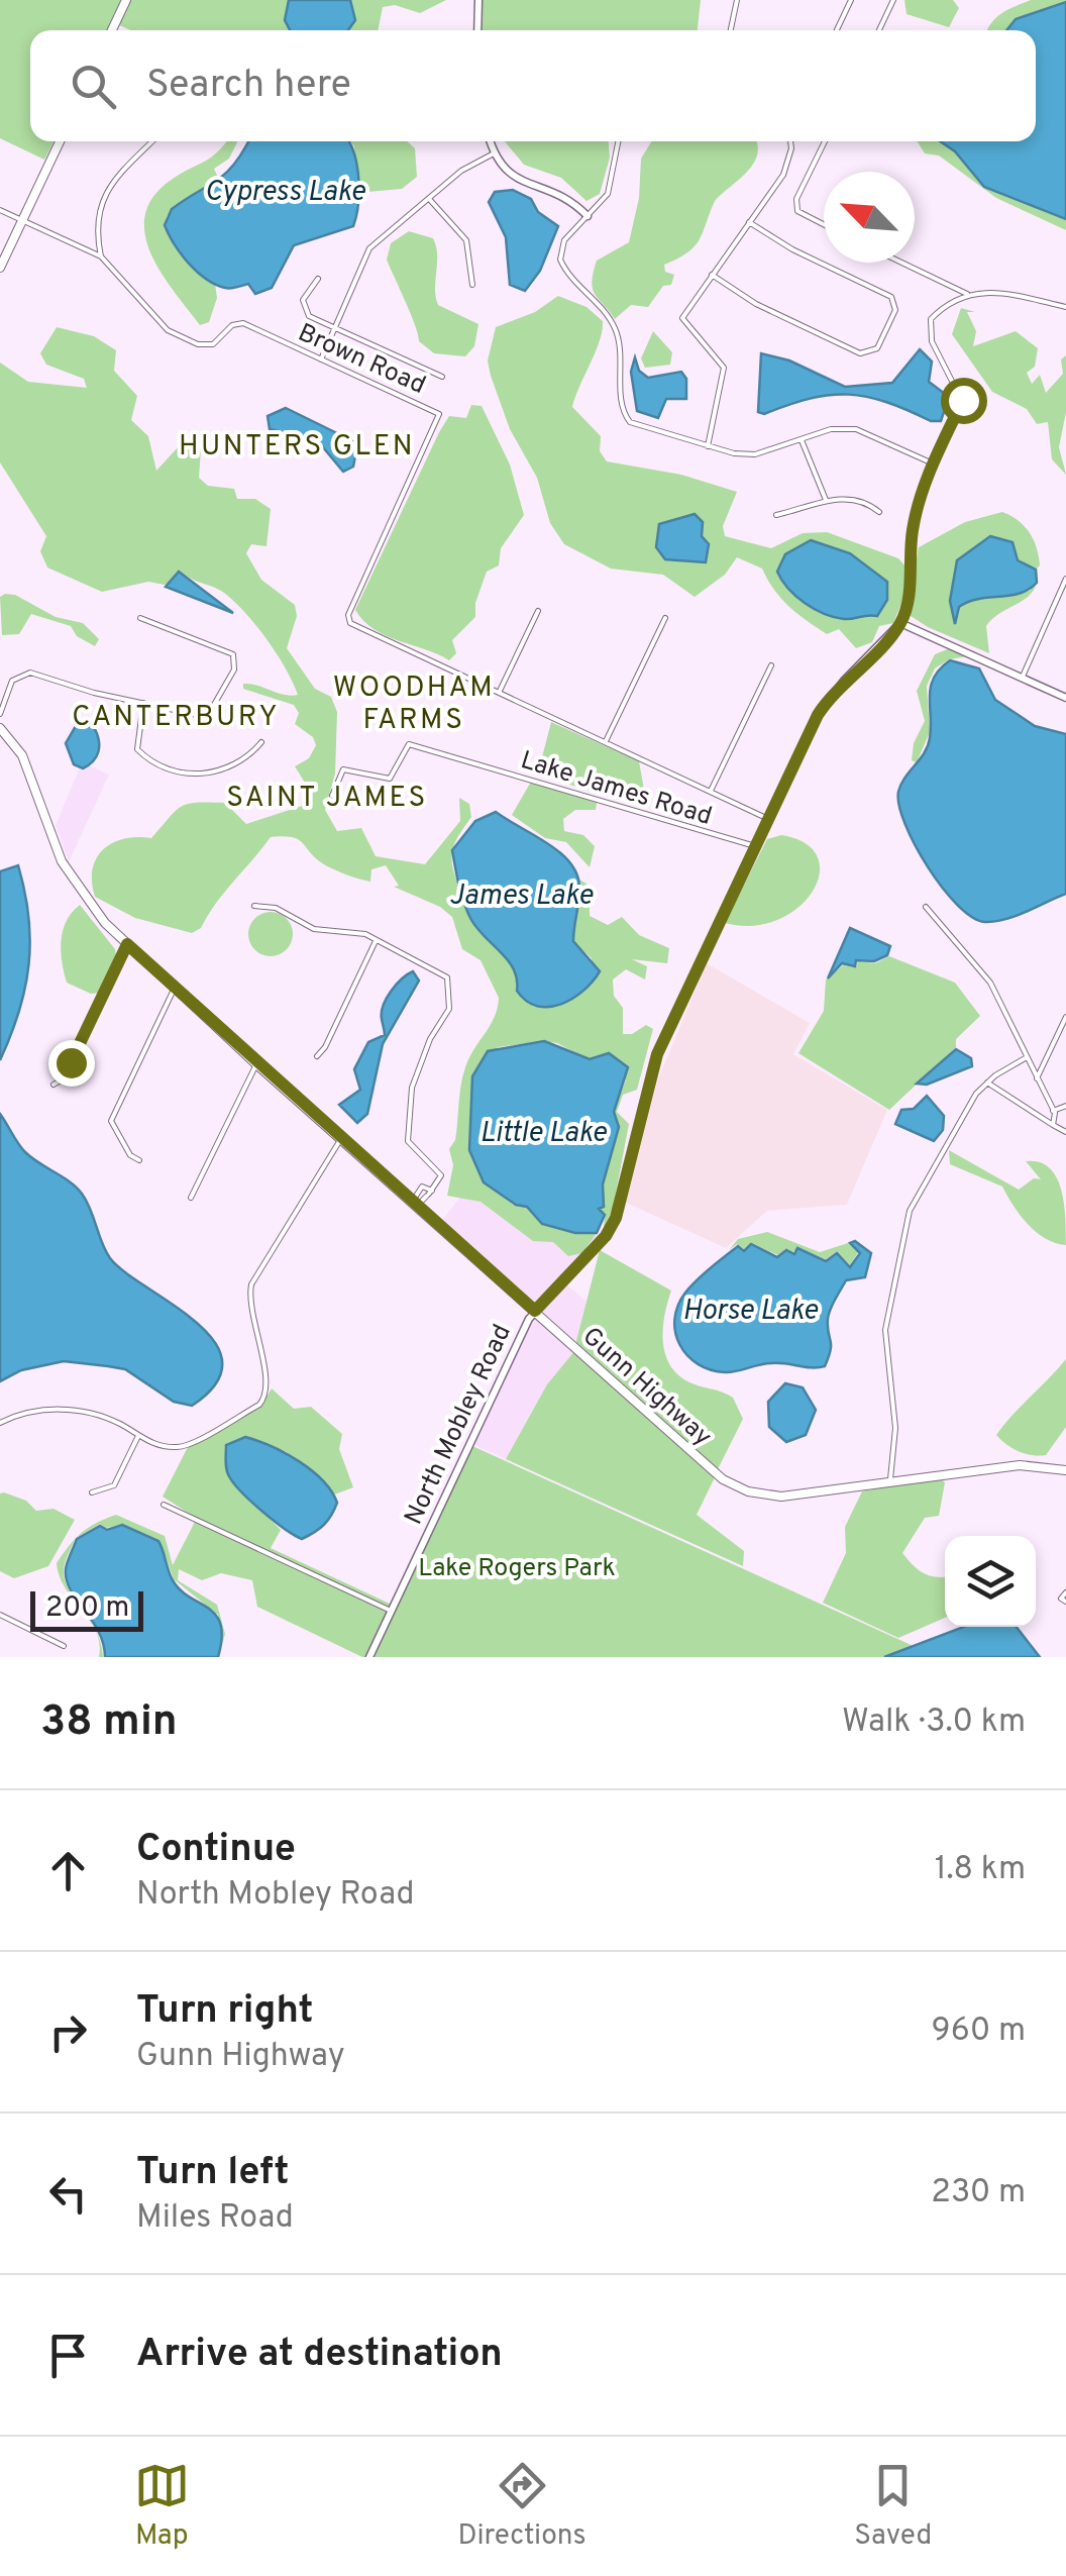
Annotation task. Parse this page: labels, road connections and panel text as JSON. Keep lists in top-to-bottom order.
{
  "streets": {
    "main road": ["Gunn Highway"],
    "street": ["Brown Road", "Lake James Road", "North Mobley Road"]
  },
  "crossings": [
    ["Brown Road", "North Mobley Road"],
    ["Lake James Road", "North Mobley Road"],
    ["Gunn Highway", "North Mobley Road"]
  ],
  "districts": [
    "HUNTERS GLEN",
    "WOODHAM FARMS",
    "CANTERBURY",
    "SAINT JAMES"
  ],
  "water": [
    "Cypress Lake",
    "James Lake",
    "Little Lake",
    "Horse Lake"
  ],
  "parks": ["Lake Rogers Park"],
  "scale_bar": "200 m",
  "north": "top left",
  "page": {
    "search": "Search here",
    "scale": "200 m",
    "heading": ["38 min", "Walk · 3.0 km"],
    "list": [
      ["Continue", "North Mobley Road", "1.8 km"],
      ["Turn right", "Gunn Highway", "960 m"],
      ["Turn left", "Miles Road", "230 m"],
      "Arrive at destination"
    ],
    "nav": ["Map", "Directions", "Saved"]
  }
}
